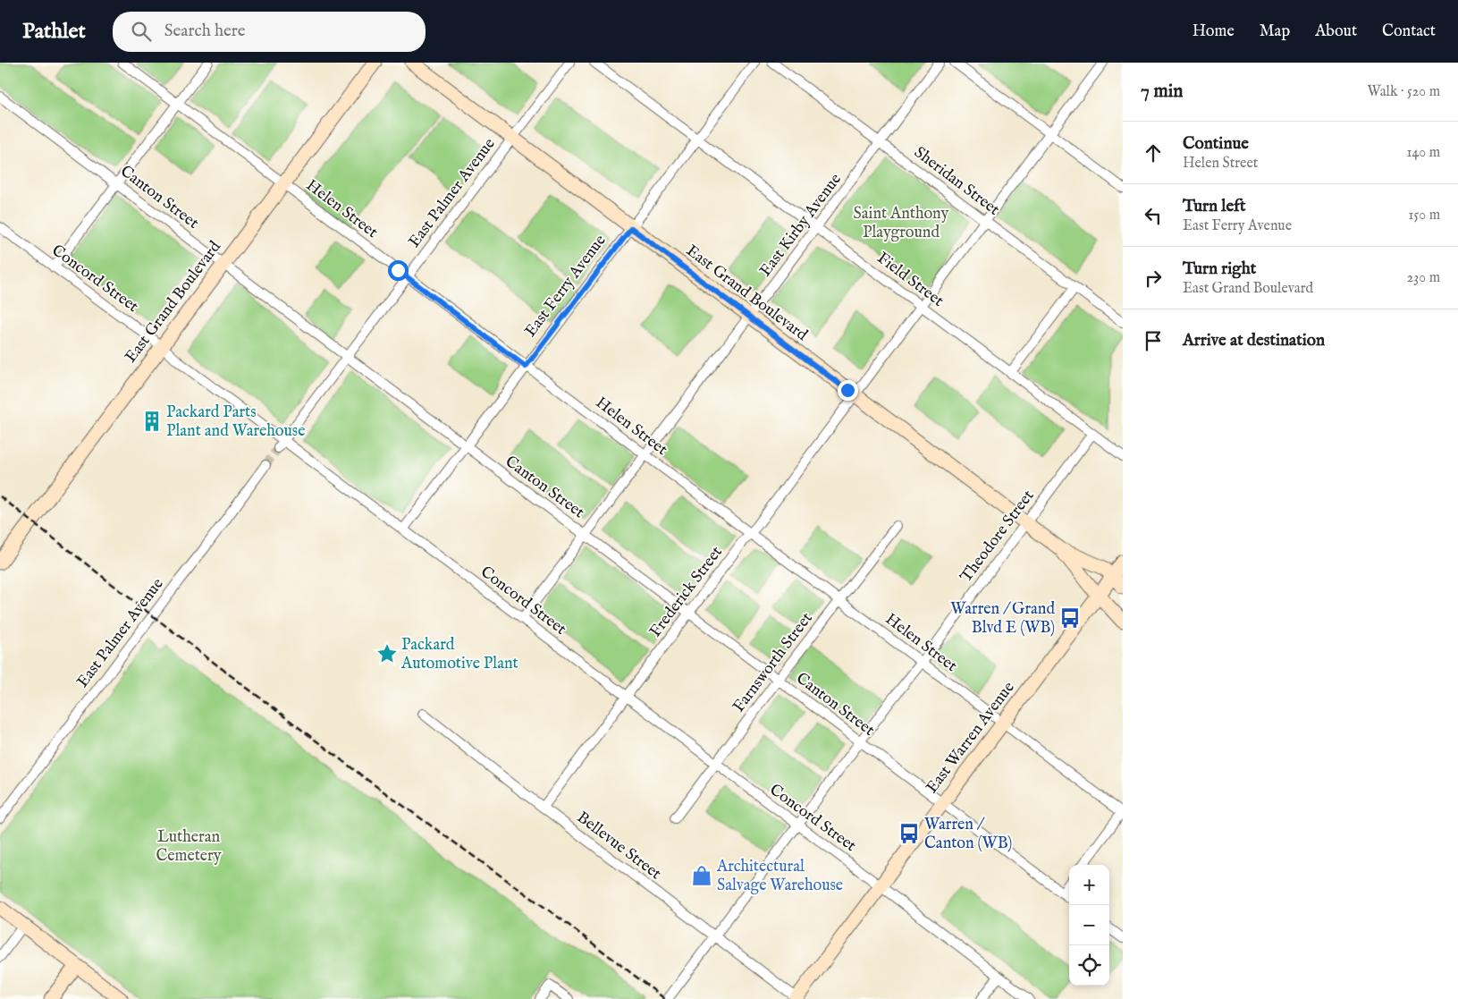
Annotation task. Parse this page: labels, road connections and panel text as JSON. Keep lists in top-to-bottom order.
{
  "streets": {
    "main road": ["East Grand Boulevard", "East Warren Avenue"],
    "street": [
      "Sheridan Street",
      "East Palmer Avenue",
      "Canton Street",
      "Helen Street",
      "East Kirby Avenue",
      "Concord Street",
      "Field Street",
      "East Ferry Avenue",
      "Theodore Street",
      "Frederick Street",
      "Farnsworth Street",
      "Bellevue Street"
    ]
  },
  "crossings": [
    ["Sheridan Street", "East Kirby Avenue"],
    ["Sheridan Street", "Frederick Street"],
    ["East Palmer Avenue", "Canton Street"],
    ["East Palmer Avenue", "Helen Street"],
    ["East Palmer Avenue", "Concord Street"],
    ["East Palmer Avenue", "East Grand Boulevard"],
    ["Canton Street", "East Kirby Avenue"],
    ["Canton Street", "East Ferry Avenue"],
    ["Canton Street", "East Grand Boulevard"],
    ["Canton Street", "Theodore Street"],
    ["Canton Street", "Frederick Street"],
    ["Canton Street", "Farnsworth Street"],
    ["Canton Street", "East Warren Avenue"],
    ["Helen Street", "East Kirby Avenue"],
    ["Helen Street", "East Ferry Avenue"],
    ["Helen Street", "East Grand Boulevard"],
    ["Helen Street", "Theodore Street"],
    ["Helen Street", "Frederick Street"],
    ["Helen Street", "Farnsworth Street"],
    ["Helen Street", "East Warren Avenue"],
    ["East Kirby Avenue", "Concord Street"],
    ["East Kirby Avenue", "Field Street"],
    ["East Kirby Avenue", "East Grand Boulevard"],
    ["Concord Street", "East Ferry Avenue"],
    ["Concord Street", "East Grand Boulevard"],
    ["Concord Street", "Theodore Street"],
    ["Concord Street", "Frederick Street"],
    ["Concord Street", "Farnsworth Street"],
    ["Concord Street", "East Warren Avenue"],
    ["Field Street", "East Ferry Avenue"],
    ["Field Street", "Theodore Street"],
    ["Field Street", "Frederick Street"],
    ["East Ferry Avenue", "East Grand Boulevard"],
    ["East Grand Boulevard", "Theodore Street"],
    ["East Grand Boulevard", "Frederick Street"],
    ["East Grand Boulevard", "East Warren Avenue"],
    ["Theodore Street", "Bellevue Street"],
    ["Frederick Street", "Bellevue Street"],
    ["East Warren Avenue", "Bellevue Street"]
  ],
  "parks": ["Saint Anthony Playground", "Lutheran Cemetery"],
  "places": {
    "building": ["Packard Parts Plant and Warehouse"],
    "bus stop": ["Warren / Grand Blvd E (WB)", "Warren / Canton (WB)"],
    "place": ["Packard Automotive Plant"],
    "shop": ["Architectural Salvage Warehouse"]
  },
  "page": {
    "header": "Pathlet",
    "search": "Search here",
    "nav": [
      "Home",
      "Map",
      "About",
      "Contact"
    ],
    "heading": ["7 min", "Walk · 520 m"],
    "list": [
      ["Continue", "Helen Street", "140 m"],
      ["Turn left", "East Ferry Avenue", "150 m"],
      ["Turn right", "East Grand Boulevard", "230 m"],
      "Arrive at destination"
    ],
    "map_buttons": ["+", "−"]
  }
}
